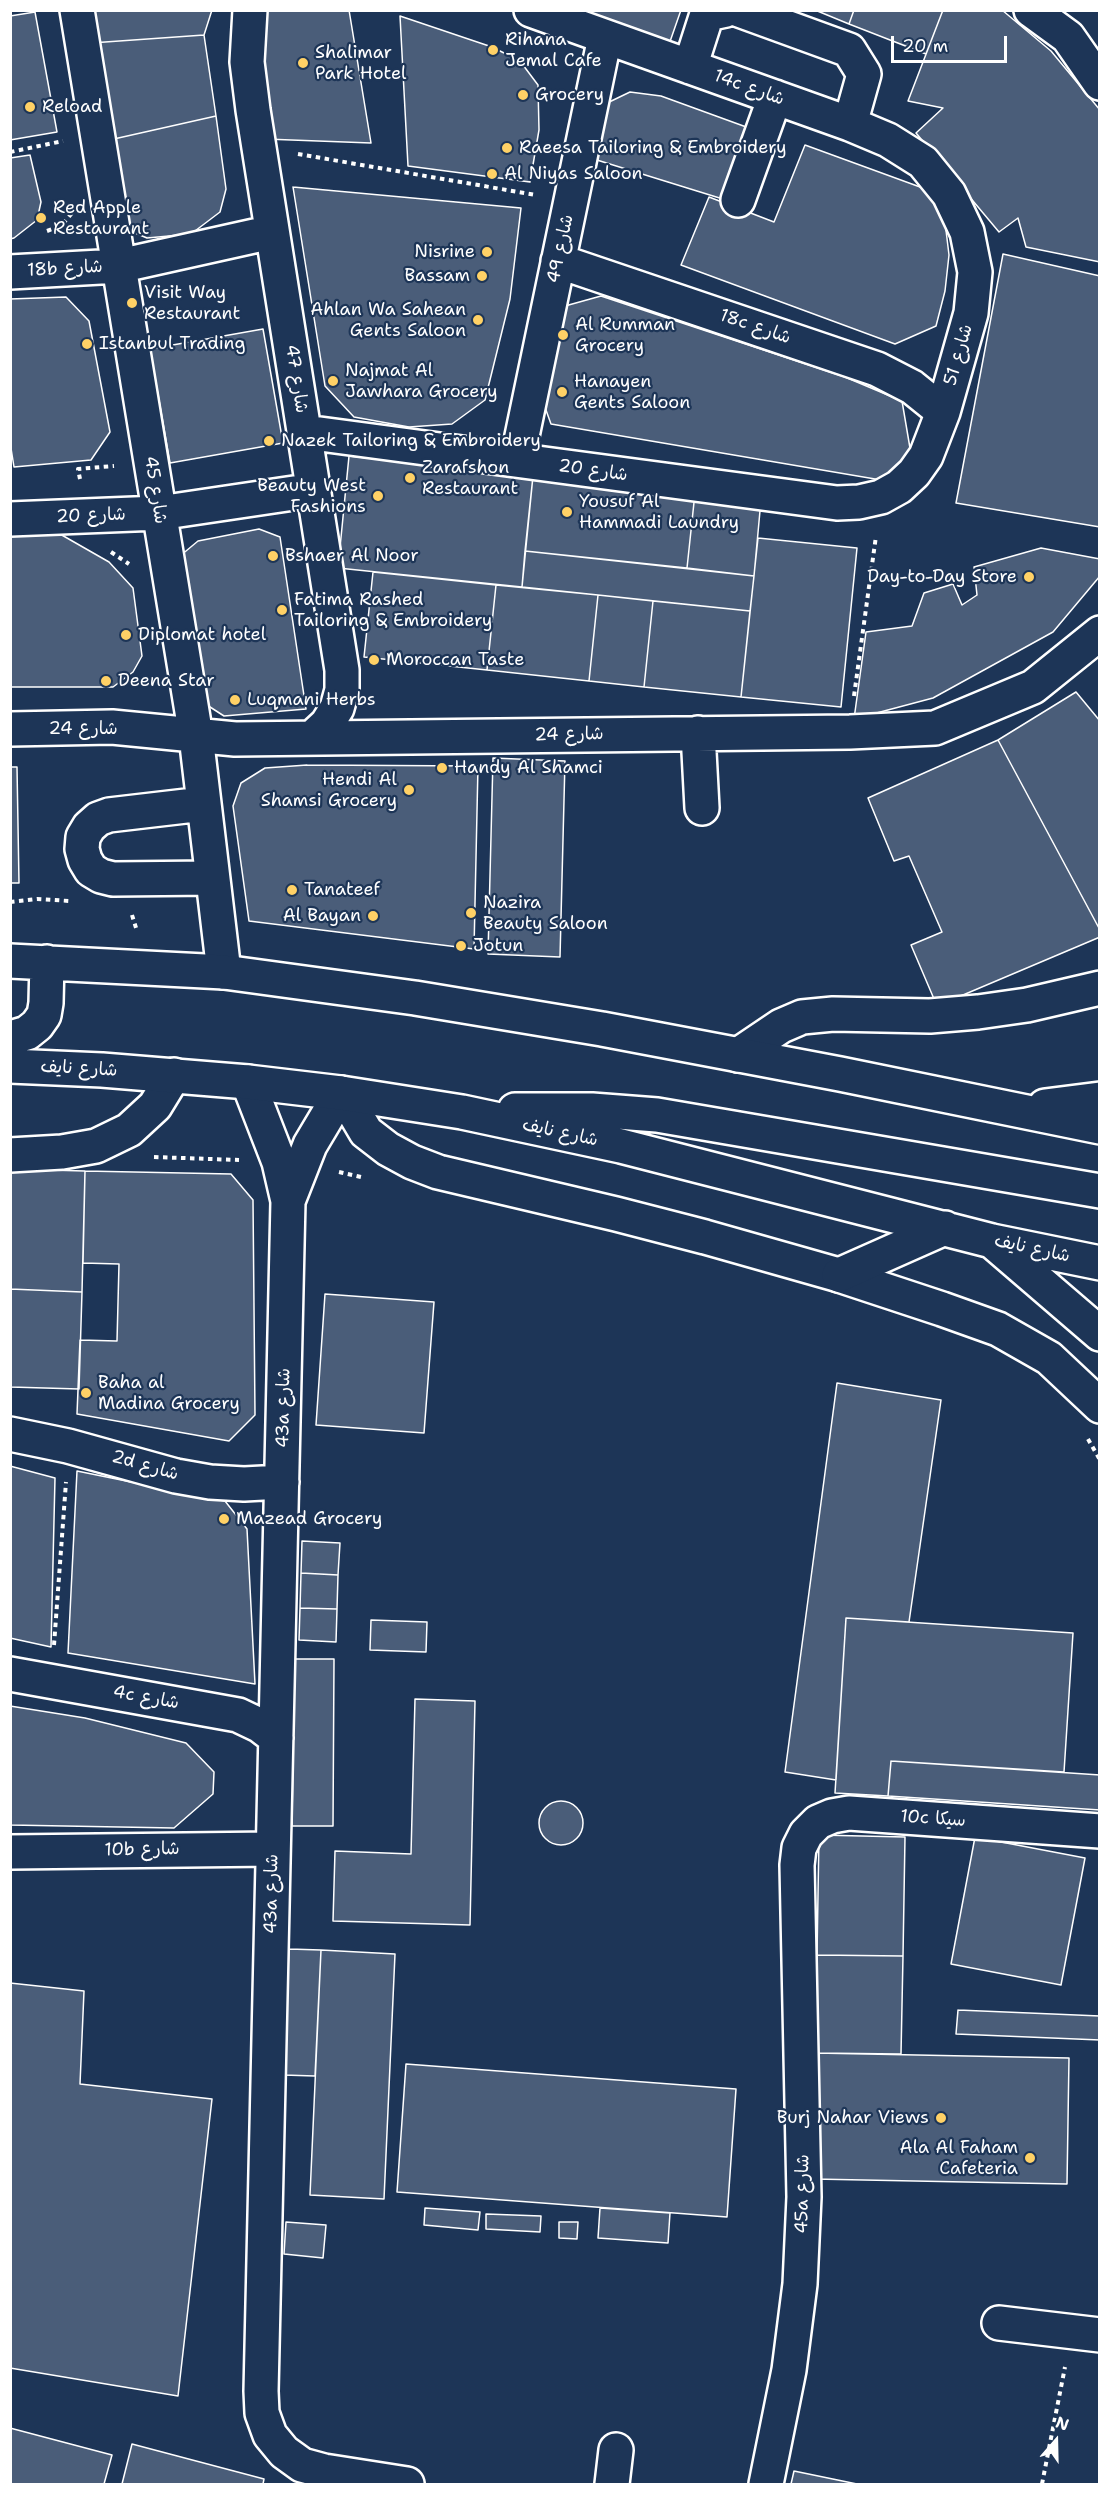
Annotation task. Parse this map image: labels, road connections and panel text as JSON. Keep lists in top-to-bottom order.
{
  "streets": {
    "street": [
      "14c شارع",
      "شارع 49",
      "18b شارع",
      "18c شارع",
      "شارع 51",
      "شارع 47",
      "شارع 20",
      "شارع 45",
      "شارع 24",
      "شارع نايف",
      "43a شارع",
      "2d شارع",
      "4c شارع",
      "10c سيكا",
      "10b شارع",
      "45a شارع"
    ]
  },
  "crossings": [
    ["14c شارع", "شارع 49"],
    ["14c شارع", "شارع 51"],
    ["شارع 49", "18c شارع"],
    ["شارع 49", "شارع 20"],
    ["18b شارع", "شارع 47"],
    ["18b شارع", "شارع 45"],
    ["18c شارع", "شارع 51"],
    ["شارع 51", "شارع 20"],
    ["شارع 47", "شارع 20"],
    ["شارع 47", "شارع 24"],
    ["شارع 20", "شارع 45"],
    ["شارع 45", "شارع 24"],
    ["شارع نايف", "43a شارع"],
    ["43a شارع", "2d شارع"],
    ["43a شارع", "4c شارع"],
    ["43a شارع", "10b شارع"],
    ["10c سيكا", "45a شارع"]
  ],
  "places": [
    "Rihana Jemal Cafe",
    "Shalimar Park Hotel",
    "Grocery",
    "Reload",
    "Raeesa Tailoring & Embroidery",
    "Al Niyas Saloon",
    "Red Apple Restaurant",
    "Nisrine",
    "Bassam",
    "Visit Way Restaurant",
    "Ahlan Wa Sahean Gents Saloon",
    "Al Rumman Grocery",
    "Istanbul Trading",
    "Najmat Al Jawhara Grocery",
    "Hanayen Gents Saloon",
    "Nazek Tailoring & Embroidery",
    "Zarafshon Restaurant",
    "Beauty West Fashions",
    "Yousuf Al Hammadi Laundry",
    "Bshaer Al Noor",
    "Day-to-Day Store",
    "Fatima Rashed Tailoring & Embroidery",
    "Diplomat hotel",
    "Moroccan Taste",
    "Deena Star",
    "Luqmani Herbs",
    "Handy Al Shamci",
    "Hendi Al Shamsi Grocery",
    "Tanateef",
    "Nazira Beauty Saloon",
    "Al Bayan",
    "Jotun",
    "Baha al Madina Grocery",
    "Mazead Grocery",
    "Burj Nahar Views",
    "Ala Al Faham Cafeteria"
  ],
  "scale_bar": "20 m",
  "north": "top"
}
